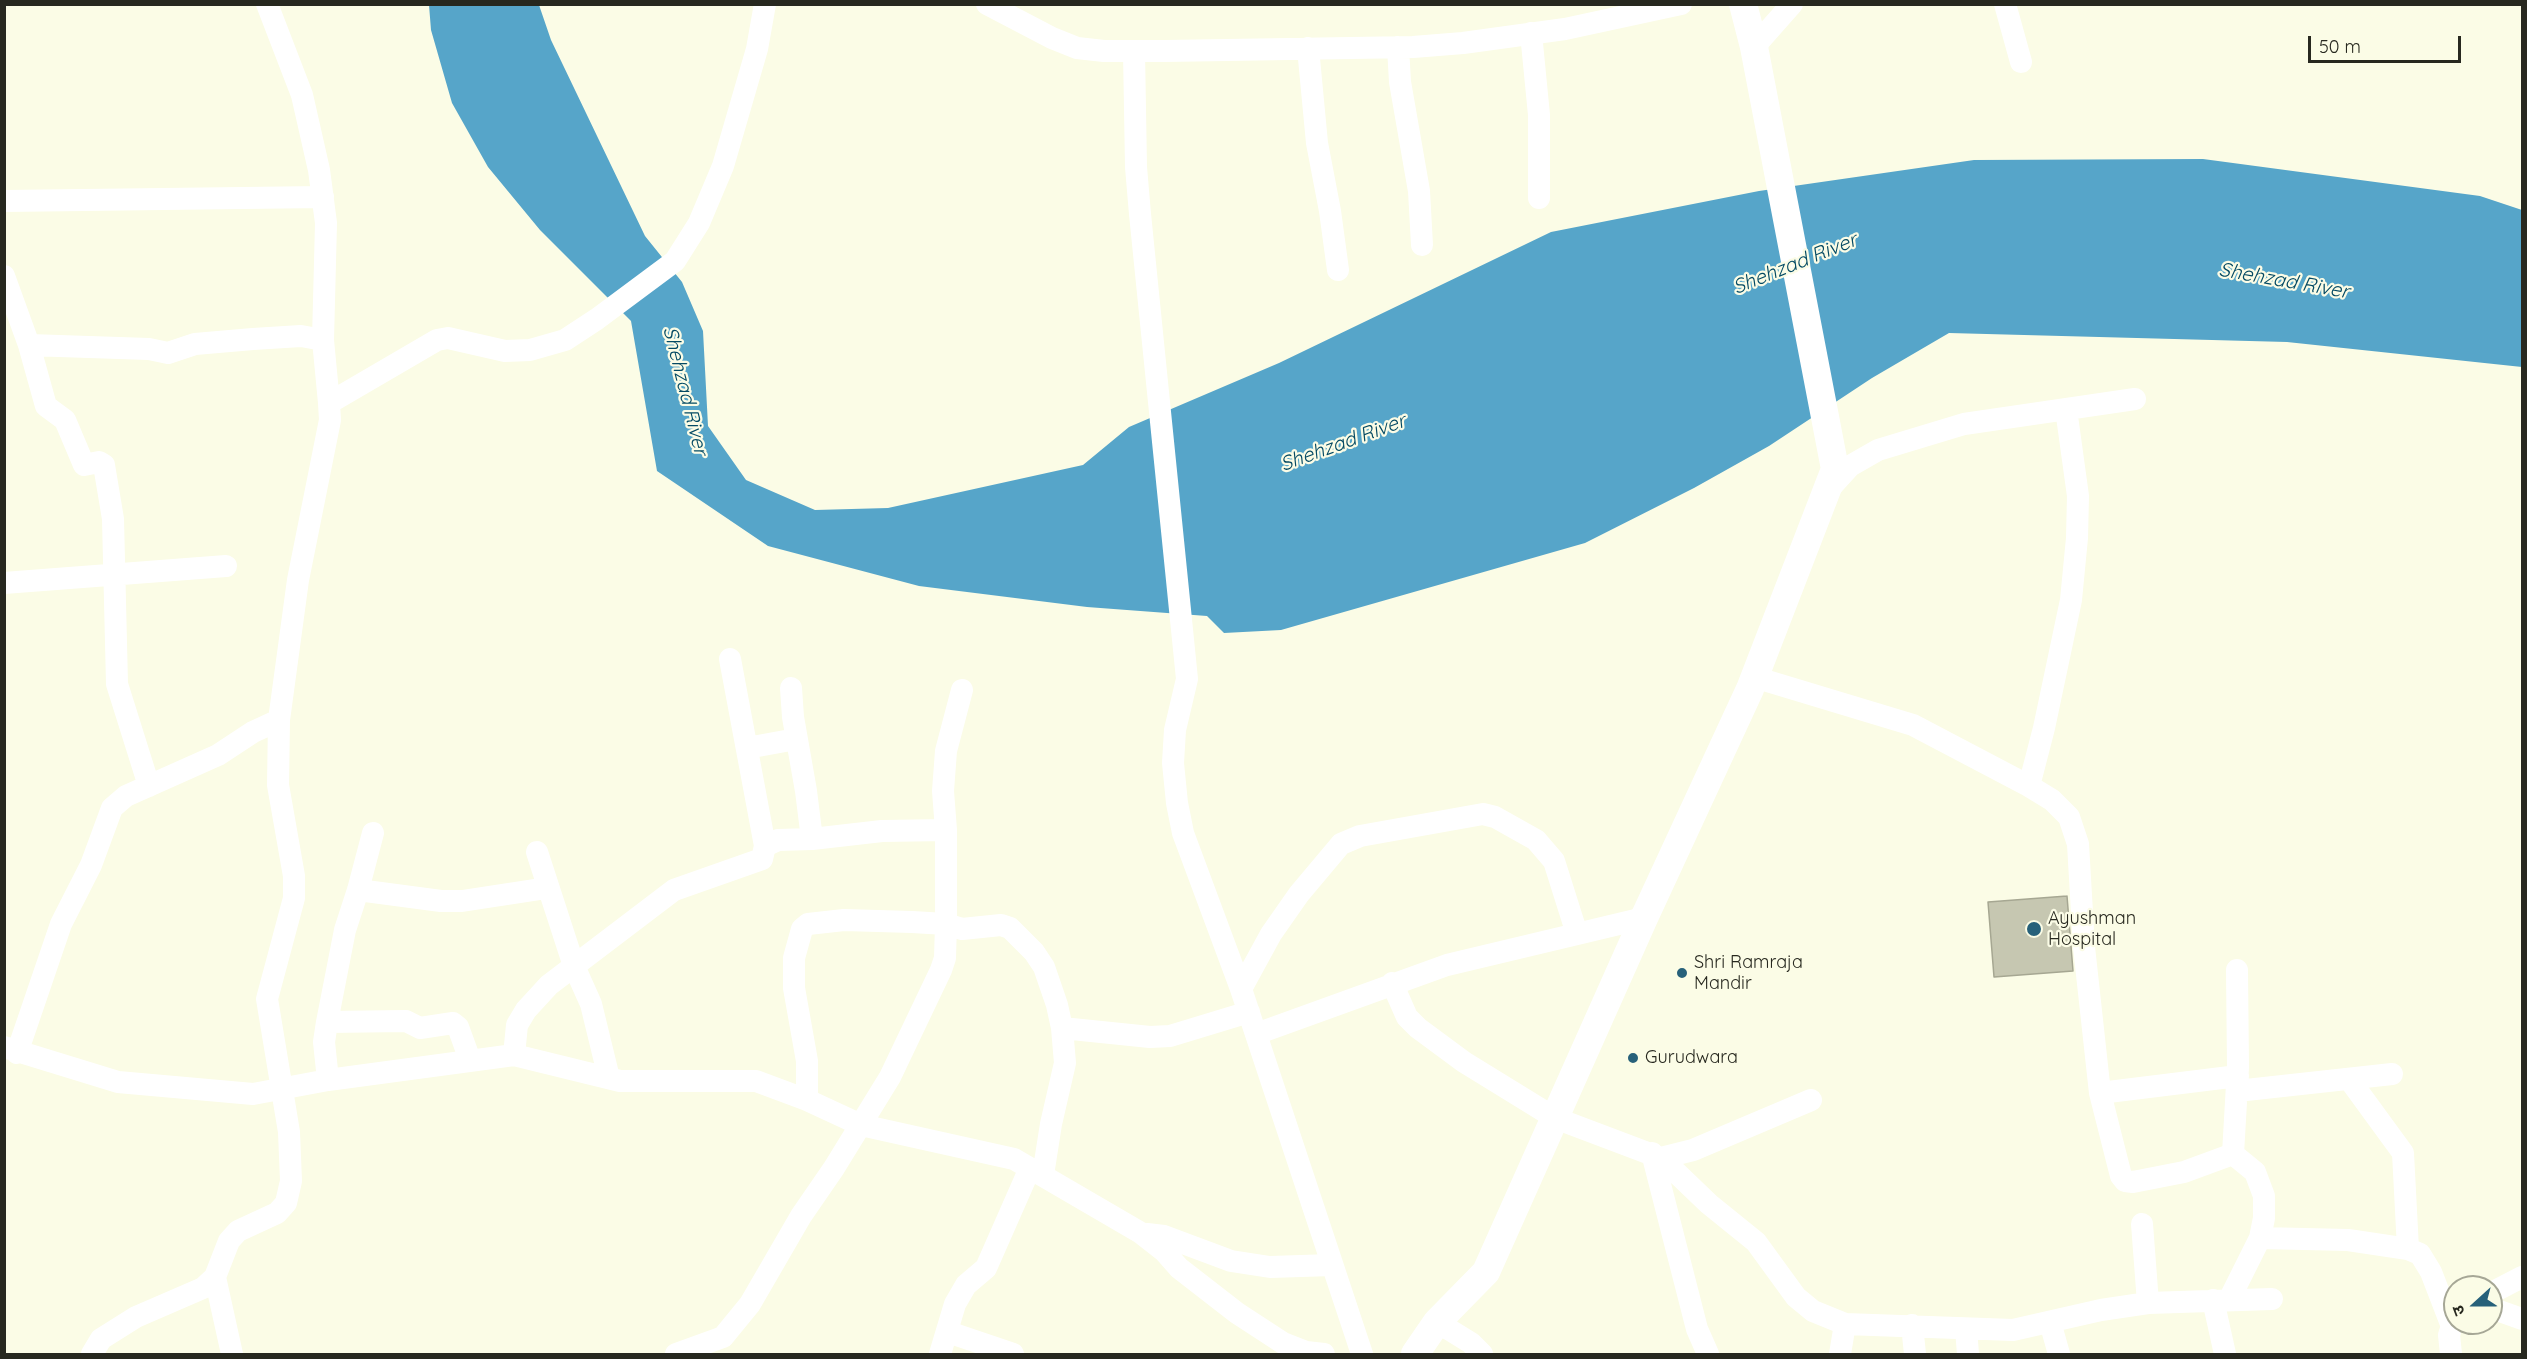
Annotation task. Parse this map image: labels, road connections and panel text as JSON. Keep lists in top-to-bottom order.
{
  "water": ["Shehzad River"],
  "places": ["Ayushman Hospital", "Shri Ramraja Mandir", "Gurudwara"],
  "scale_bar": "50 m",
  "north": "left"
}
